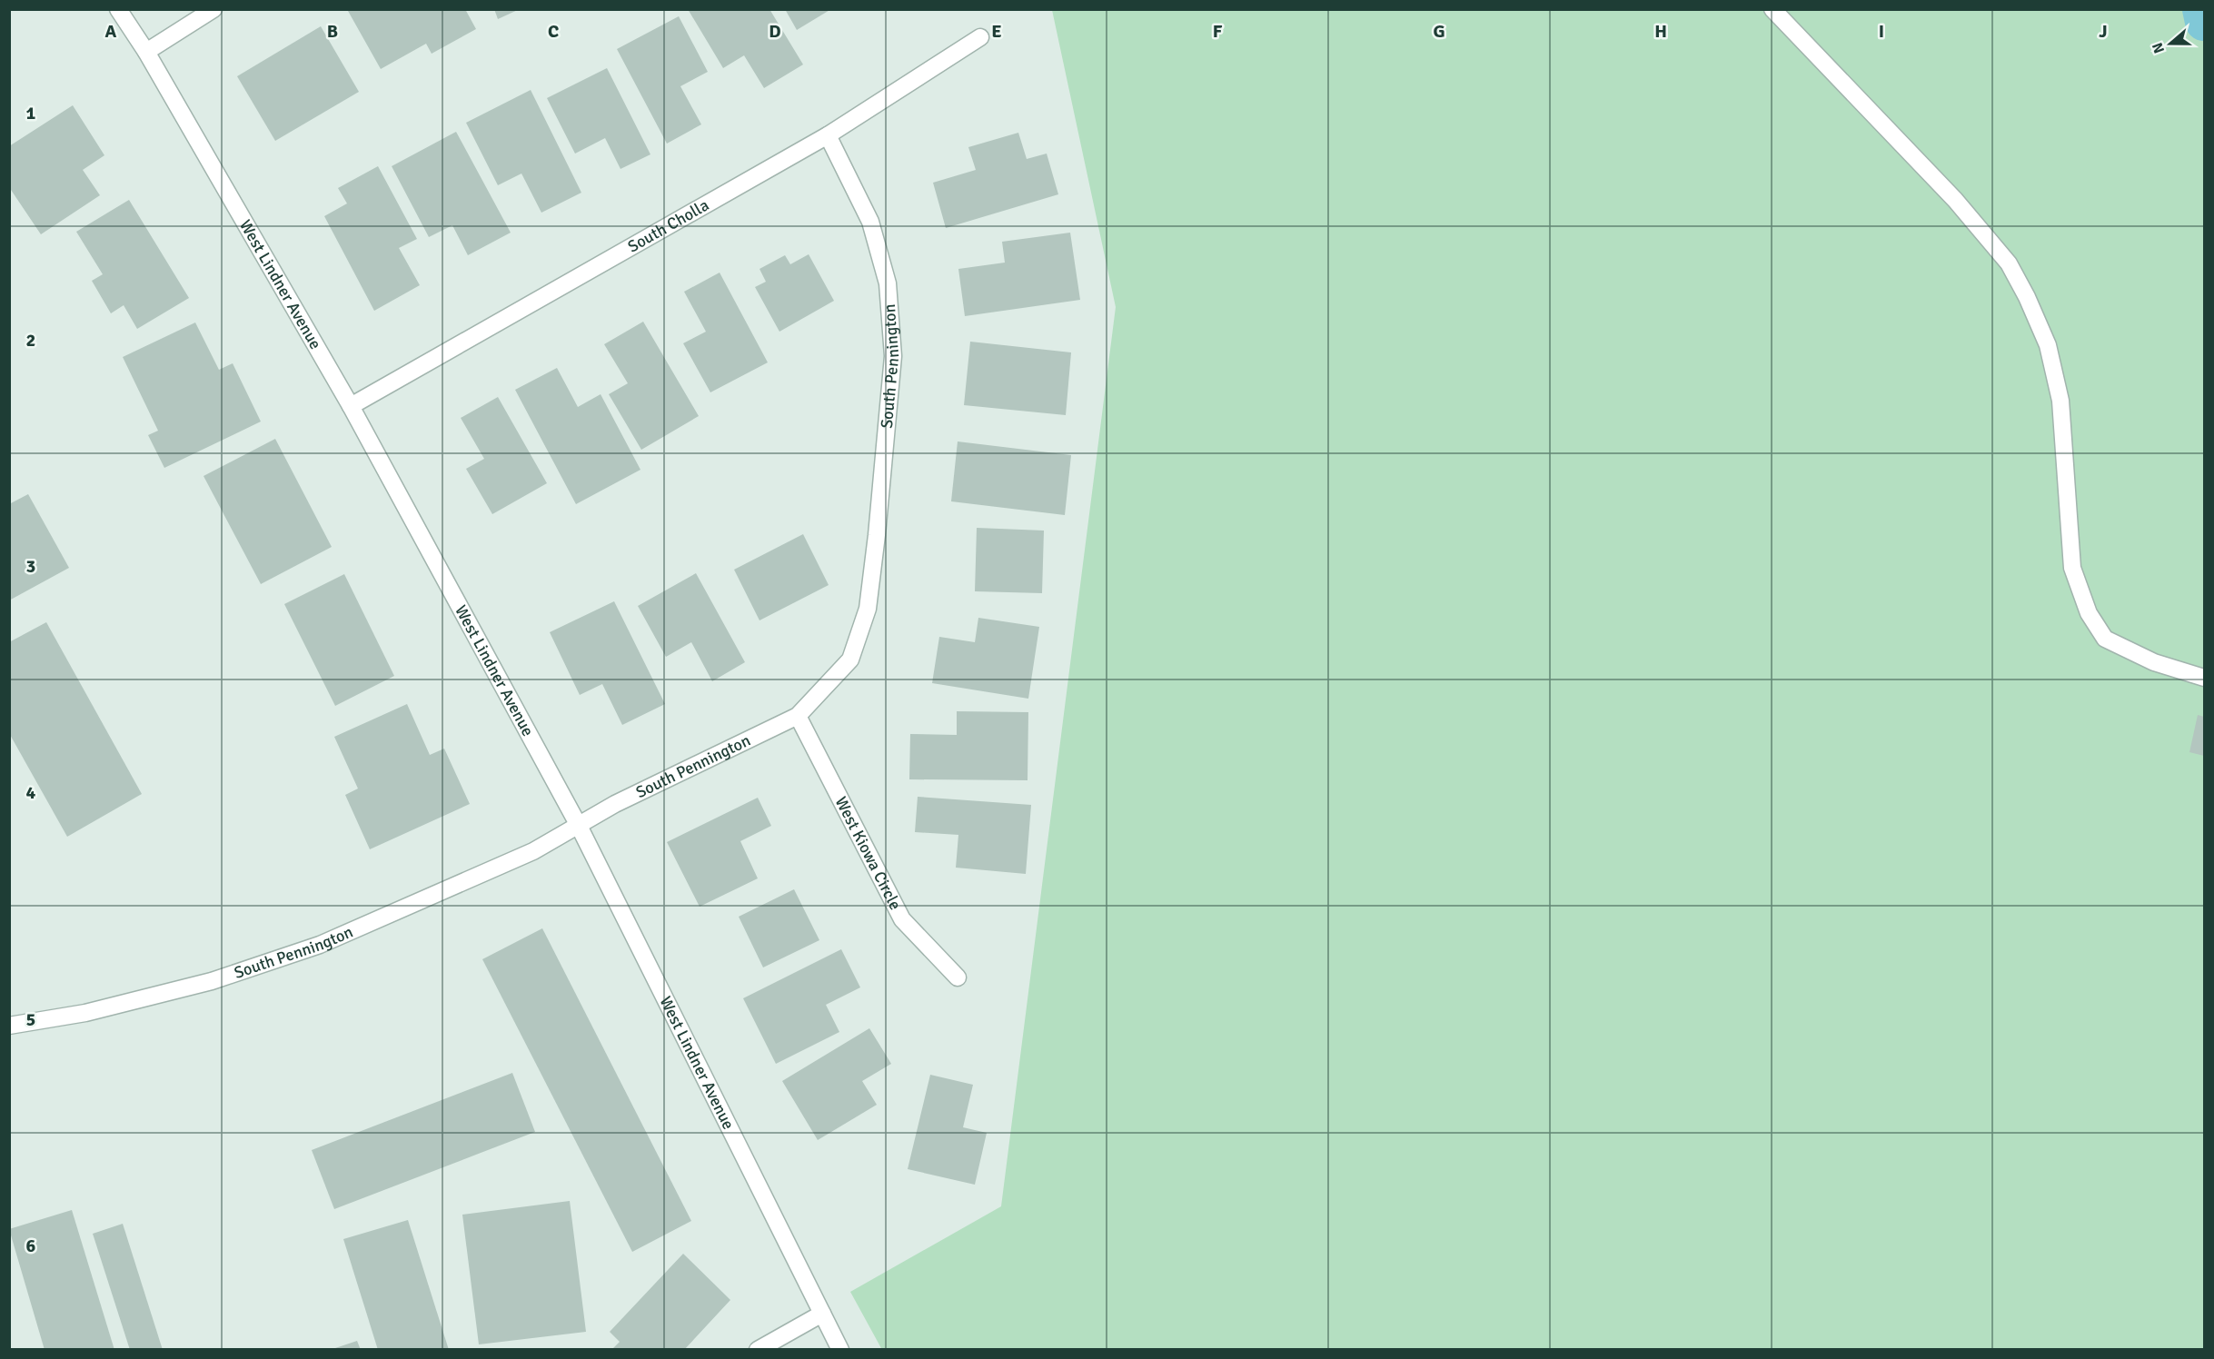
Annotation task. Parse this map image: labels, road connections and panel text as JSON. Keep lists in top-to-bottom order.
{
  "streets": {
    "street": [
      "South Cholla",
      "West Lindner Avenue",
      "South Pennington",
      "West Kiowa Circle"
    ]
  },
  "crossings": [
    ["South Cholla", "West Lindner Avenue"],
    ["South Cholla", "South Pennington"],
    ["West Lindner Avenue", "South Pennington"],
    ["South Pennington", "West Kiowa Circle"]
  ],
  "north": "left",
  "grid": {
    "columns": [
      "A",
      "B",
      "C",
      "D",
      "E",
      "F",
      "G",
      "H",
      "I",
      "J"
    ],
    "rows": [
      "1",
      "2",
      "3",
      "4",
      "5",
      "6"
    ]
  }
}
